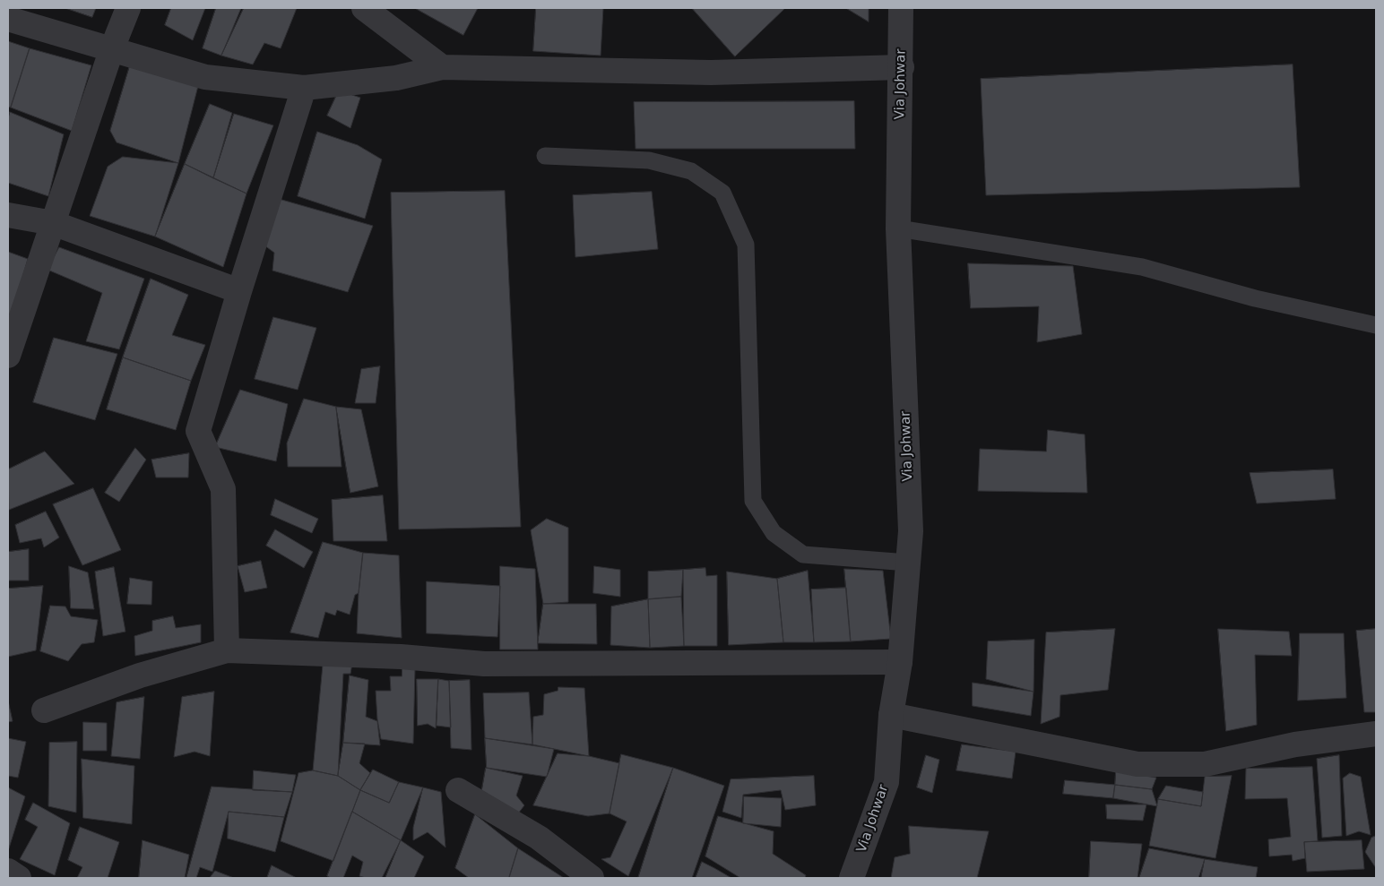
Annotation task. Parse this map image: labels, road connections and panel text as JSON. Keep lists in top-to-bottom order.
{
  "streets": {
    "street": ["Via Johwar"]
  }
}
